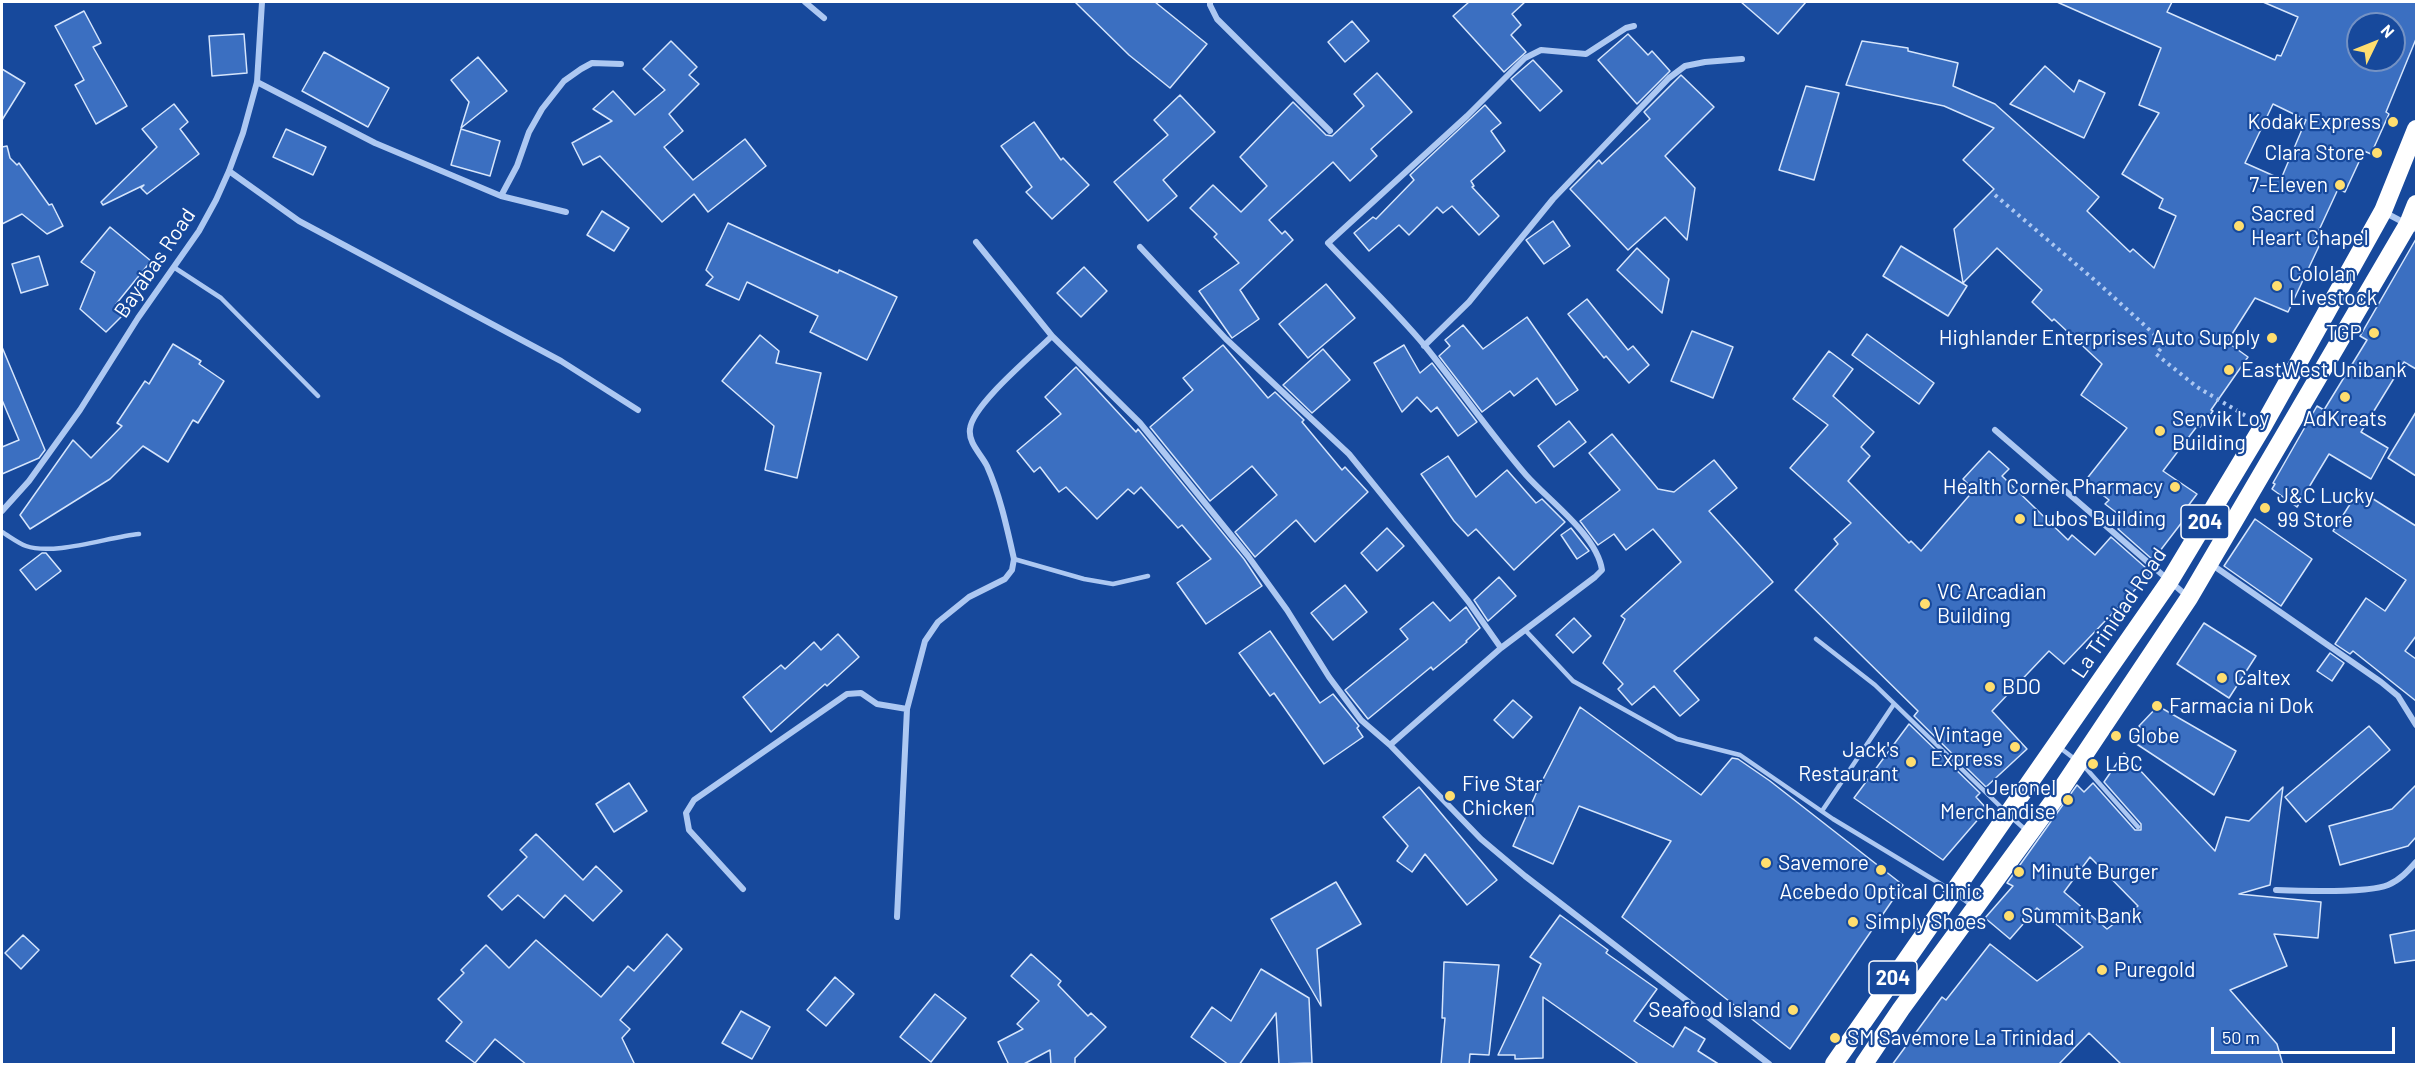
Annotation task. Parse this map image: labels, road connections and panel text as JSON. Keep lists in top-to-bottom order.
{
  "streets": {
    "highway": ["204", "La Trinidad Road"],
    "street": ["Bayabas Road"]
  },
  "places": [
    "Kodak Express",
    "Clara Store",
    "7-Eleven",
    "Sacred Heart Chapel",
    "Cololan Livestock",
    "TGP",
    "Highlander Enterprises Auto Supply",
    "EastWest Unibank",
    "AdKreats",
    "Senvik Loy Building",
    "Health Corner Pharmacy",
    "J&C Lucky 99 Store",
    "Lubos Building",
    "VC Arcadian Building",
    "Caltex",
    "BDO",
    "Farmacia ni Dok",
    "Globe",
    "Vintage Express",
    "Jack's Restaurant",
    "LBC",
    "Five Star Chicken",
    "Jeronel Merchandise",
    "Savemore",
    "Acebedo Optical Clinic",
    "Minute Burger",
    "Summit Bank",
    "Simply Shoes",
    "Puregold",
    "Seafood Island",
    "SM Savemore La Trinidad"
  ],
  "scale_bar": "50 m",
  "north": "top right"
}
